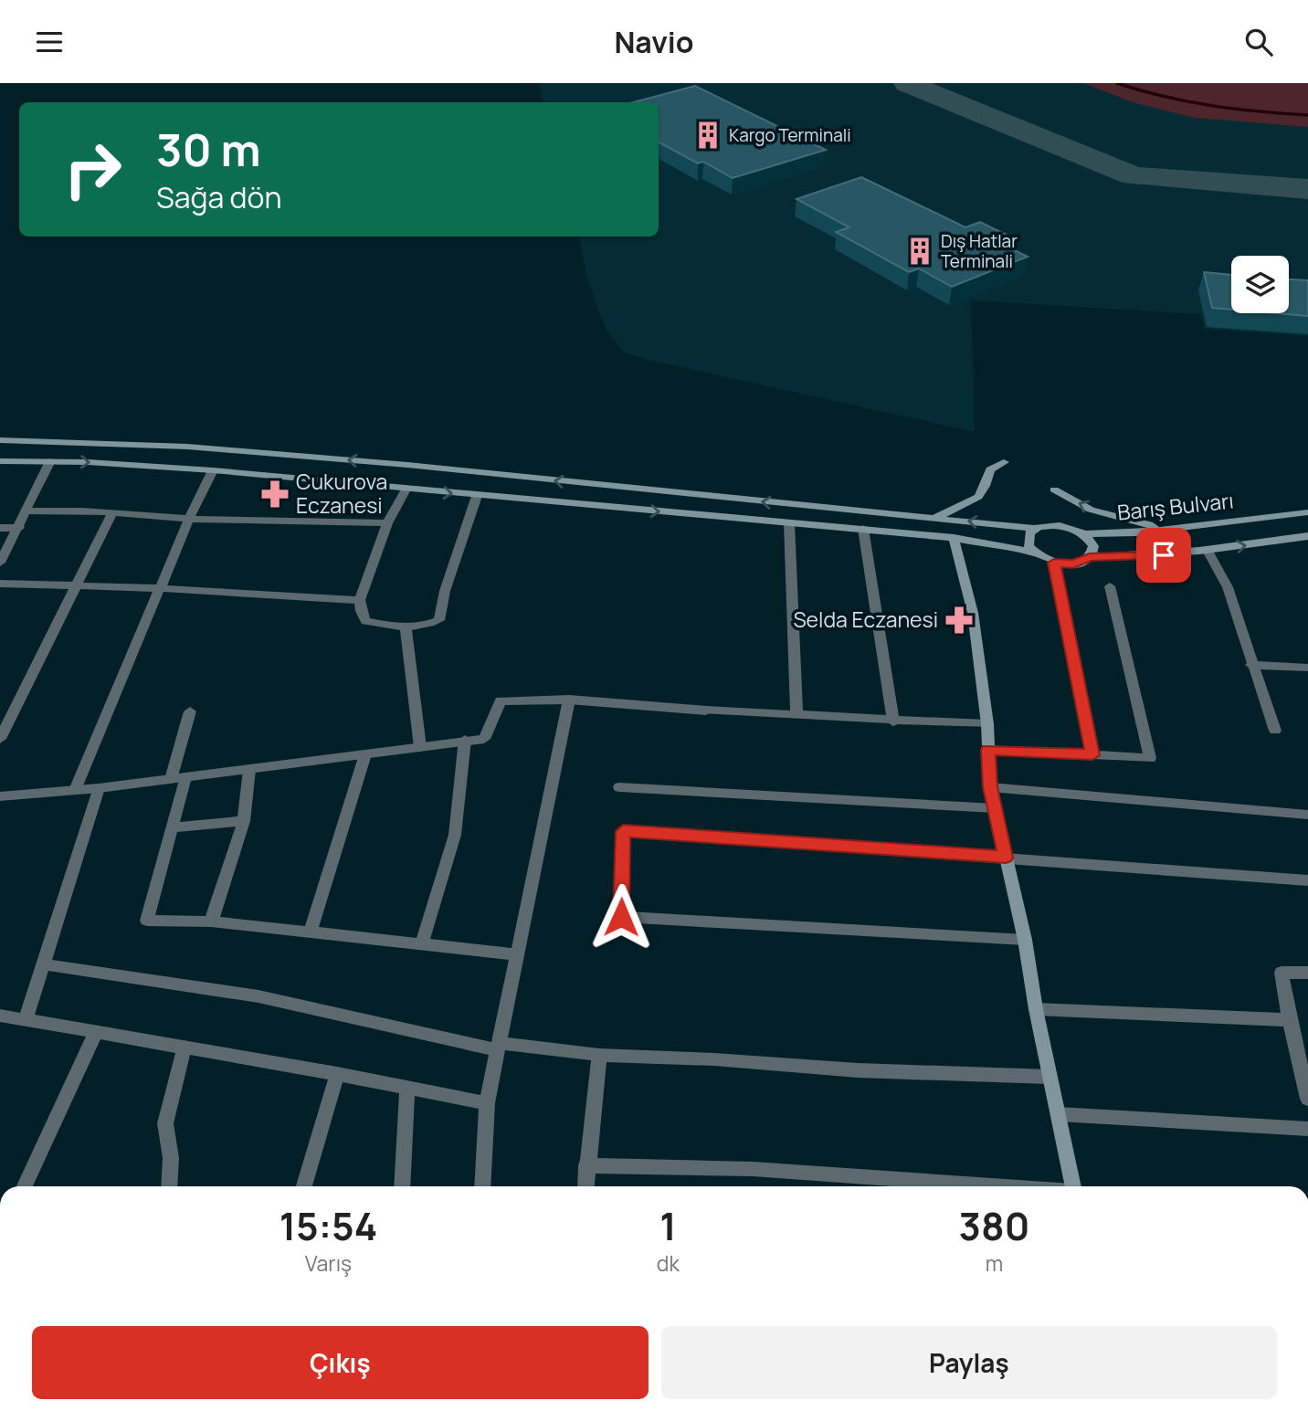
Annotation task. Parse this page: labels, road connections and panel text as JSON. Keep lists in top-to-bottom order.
{
  "streets": {
    "main road": ["Barış Bulvarı"]
  },
  "places": {
    "building": ["Kargo Terminali", "Dış Hatlar Terminali"],
    "pharmacy": ["Cukurova Eczanesi", "Selda Eczanesi"]
  },
  "page": {
    "header": "Navio",
    "turn": ["30 m", "Sağa dön"],
    "eta": [
      "15:54",
      "Varış",
      "1",
      "dk",
      "380",
      "m"
    ],
    "buttons": ["Çıkış", "Paylaş"]
  }
}
